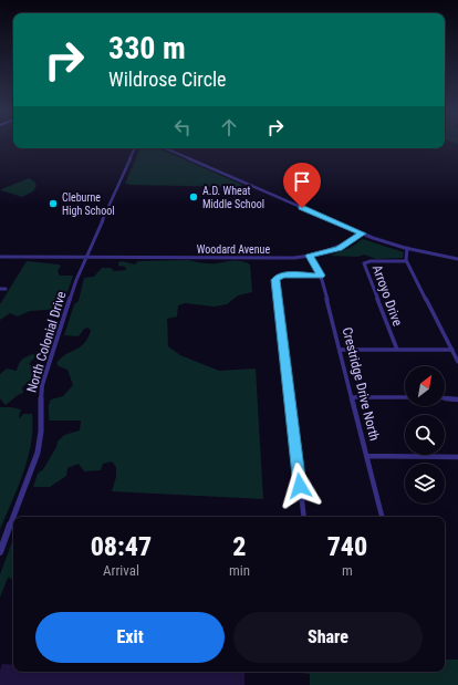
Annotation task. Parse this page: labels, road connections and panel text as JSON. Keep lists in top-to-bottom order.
{
  "streets": {
    "street": [
      "Woodard Avenue",
      "Arroyo Drive",
      "North Colonial Drive",
      "Crestridge Drive North"
    ]
  },
  "crossings": [
    ["Woodard Avenue", "North Colonial Drive"],
    ["Woodard Avenue", "Crestridge Drive North"]
  ],
  "places": ["A.D. Wheat Middle School", "Cleburne High School"],
  "north": "top right",
  "page": {
    "turn": ["330 m", "Wildrose Circle"],
    "eta": [
      "08:47",
      "Arrival",
      "2",
      "min",
      "740",
      "m"
    ],
    "buttons": ["Exit", "Share"]
  }
}
